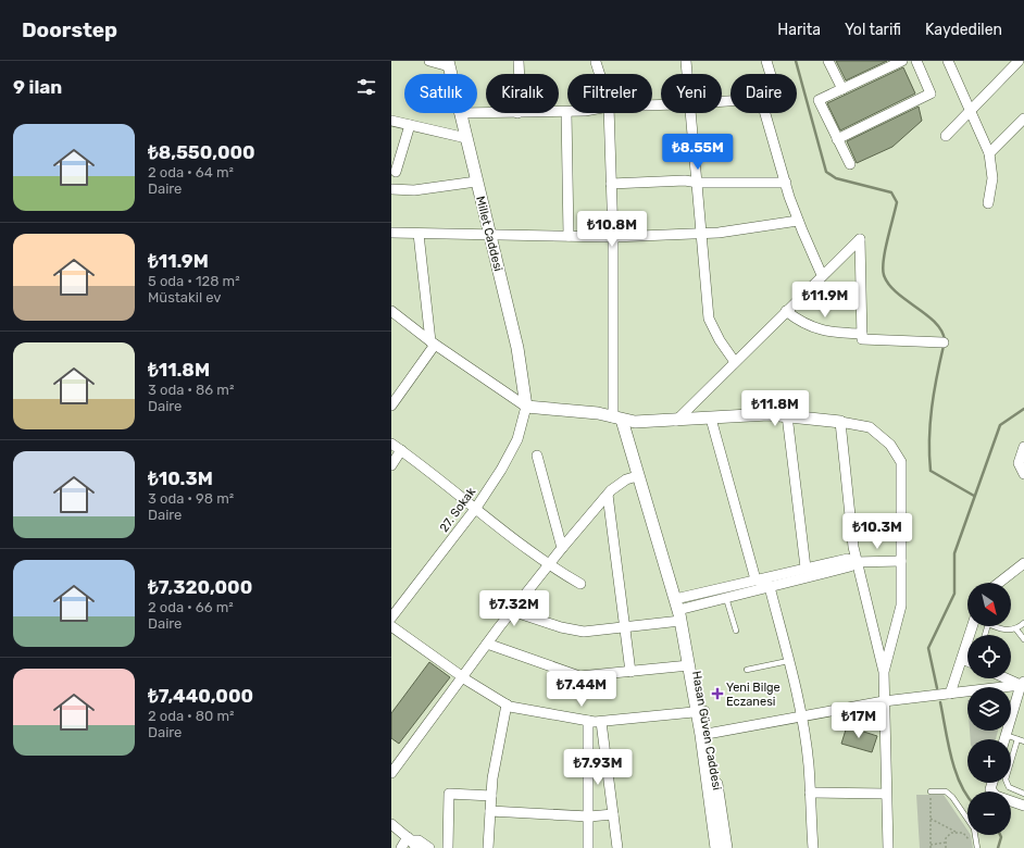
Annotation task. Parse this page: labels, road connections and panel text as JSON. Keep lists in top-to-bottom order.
{
  "streets": {
    "street": ["Millet Caddesi", "27. Sokak", "Hasan Güven Caddesi"]
  },
  "crossings": [
    ["Millet Caddesi", "27. Sokak"]
  ],
  "places": {
    "health": ["Yeni Bilge Eczanesi"]
  },
  "north": "bottom right",
  "page": {
    "header": "Doorstep",
    "nav": ["Harita", "Yol tarifi", "Kaydedilen"],
    "heading": "9 ilan",
    "chip": [
      "Satılık",
      "Kiralık",
      "Filtreler",
      "Yeni",
      "Daire"
    ],
    "list": [
      {
        "name": "₺8,550,000",
        "note": "2 oda · 64 m² · Daire"
      },
      {
        "name": "₺11.9M",
        "note": "5 oda · 128 m² · Müstakil ev"
      },
      {
        "name": "₺11.8M",
        "note": "3 oda · 86 m² · Daire"
      },
      {
        "name": "₺10.3M",
        "note": "3 oda · 98 m² · Daire"
      },
      {
        "name": "₺7,320,000",
        "note": "2 oda · 66 m² · Daire"
      },
      {
        "name": "₺7,440,000",
        "note": "2 oda · 80 m² · Daire"
      }
    ],
    "price": [
      "₺8.55M",
      "₺10.8M",
      "₺11.9M",
      "₺11.8M",
      "₺10.3M",
      "₺7.32M",
      "₺7.44M",
      "₺17M",
      "₺7.93M"
    ],
    "map_buttons": ["+", "−"]
  }
}
